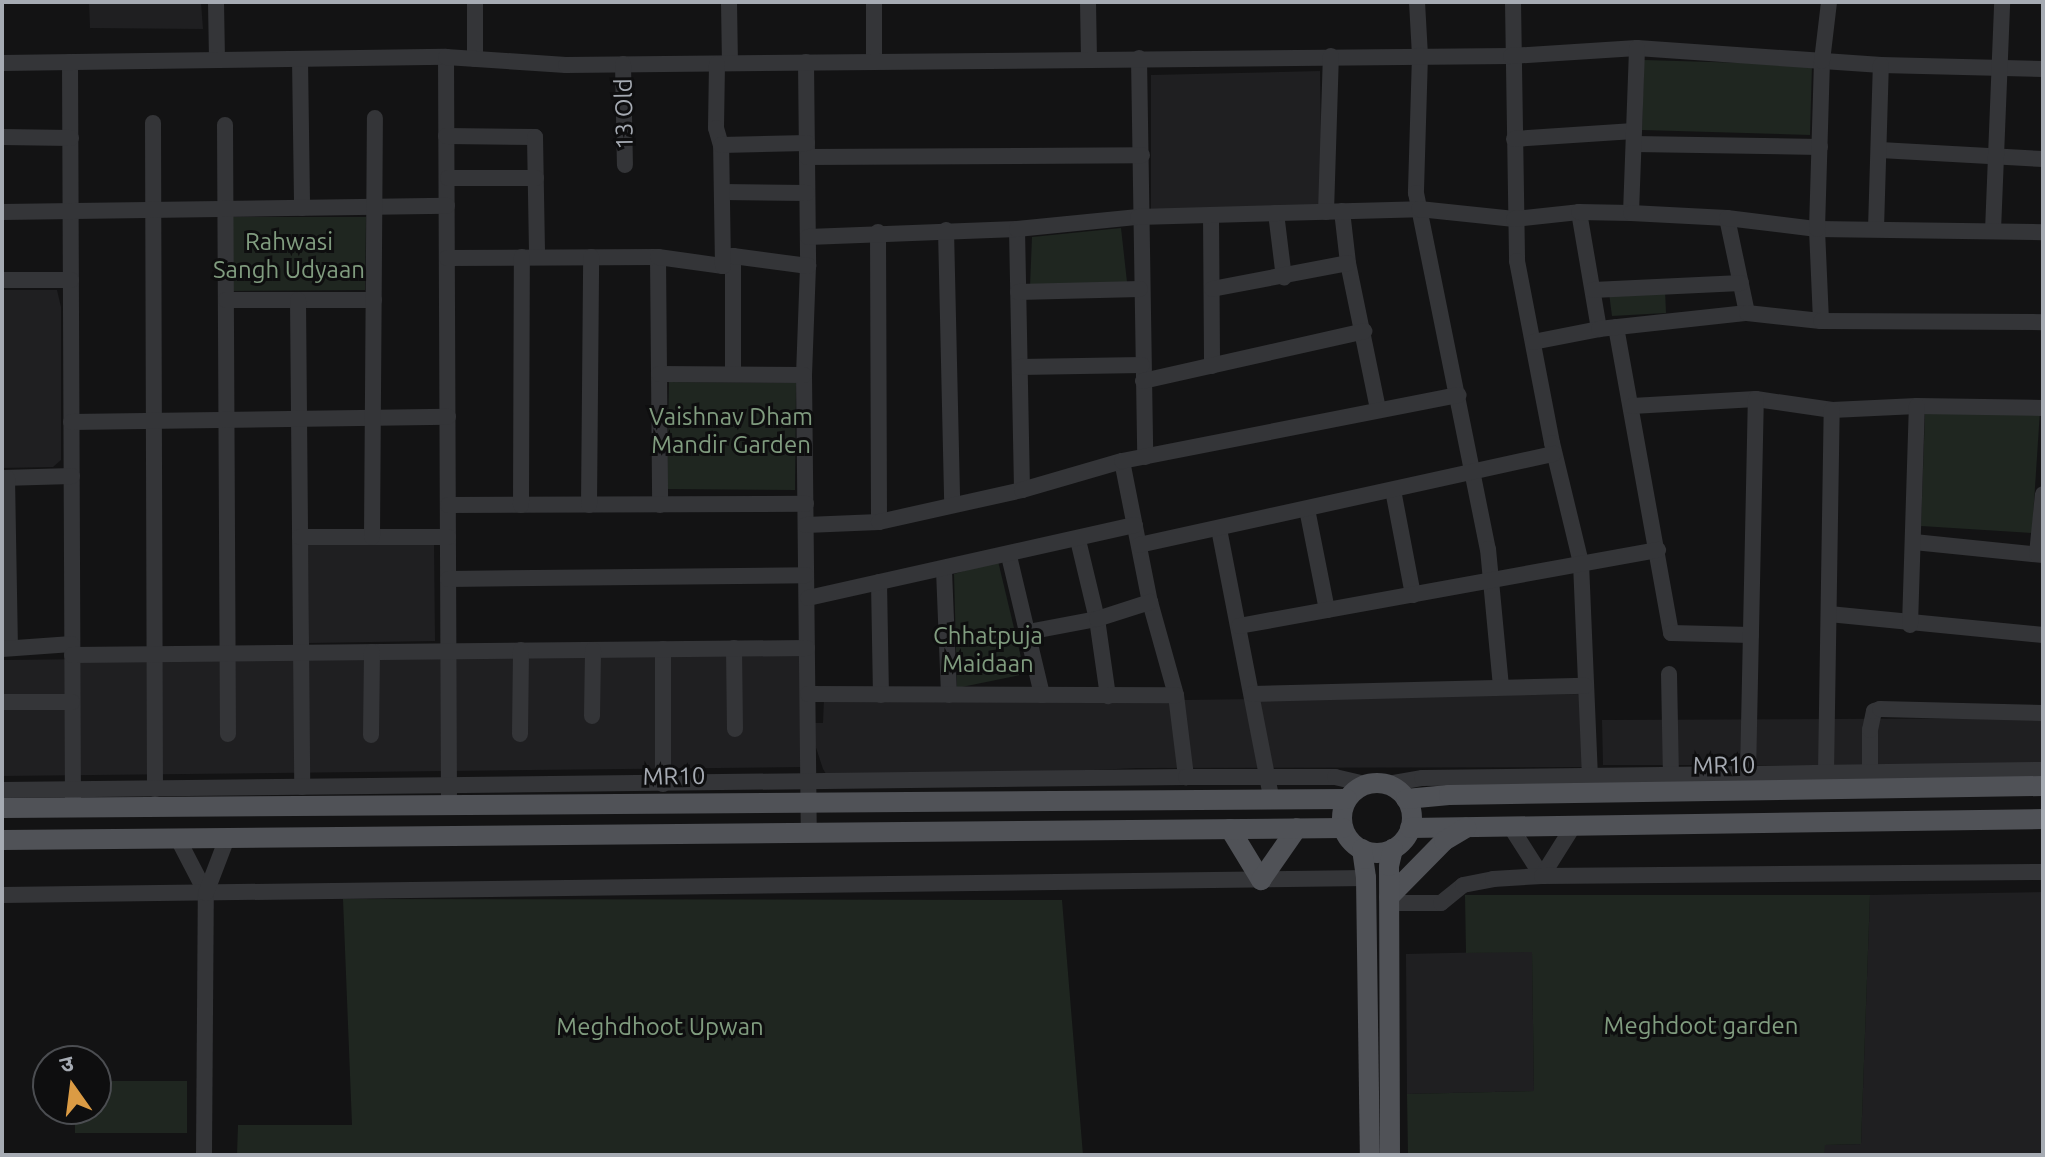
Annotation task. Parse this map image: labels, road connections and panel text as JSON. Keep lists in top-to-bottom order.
{
  "streets": {
    "main road": ["MR10"],
    "street": ["13 Old"]
  },
  "parks": [
    "Rahwasi Sangh Udyaan",
    "Vaishnav Dham Mandir Garden",
    "Chhatpuja Maidaan",
    "Meghdoot garden",
    "Meghdhoot Upwan"
  ],
  "north": "top"
}
